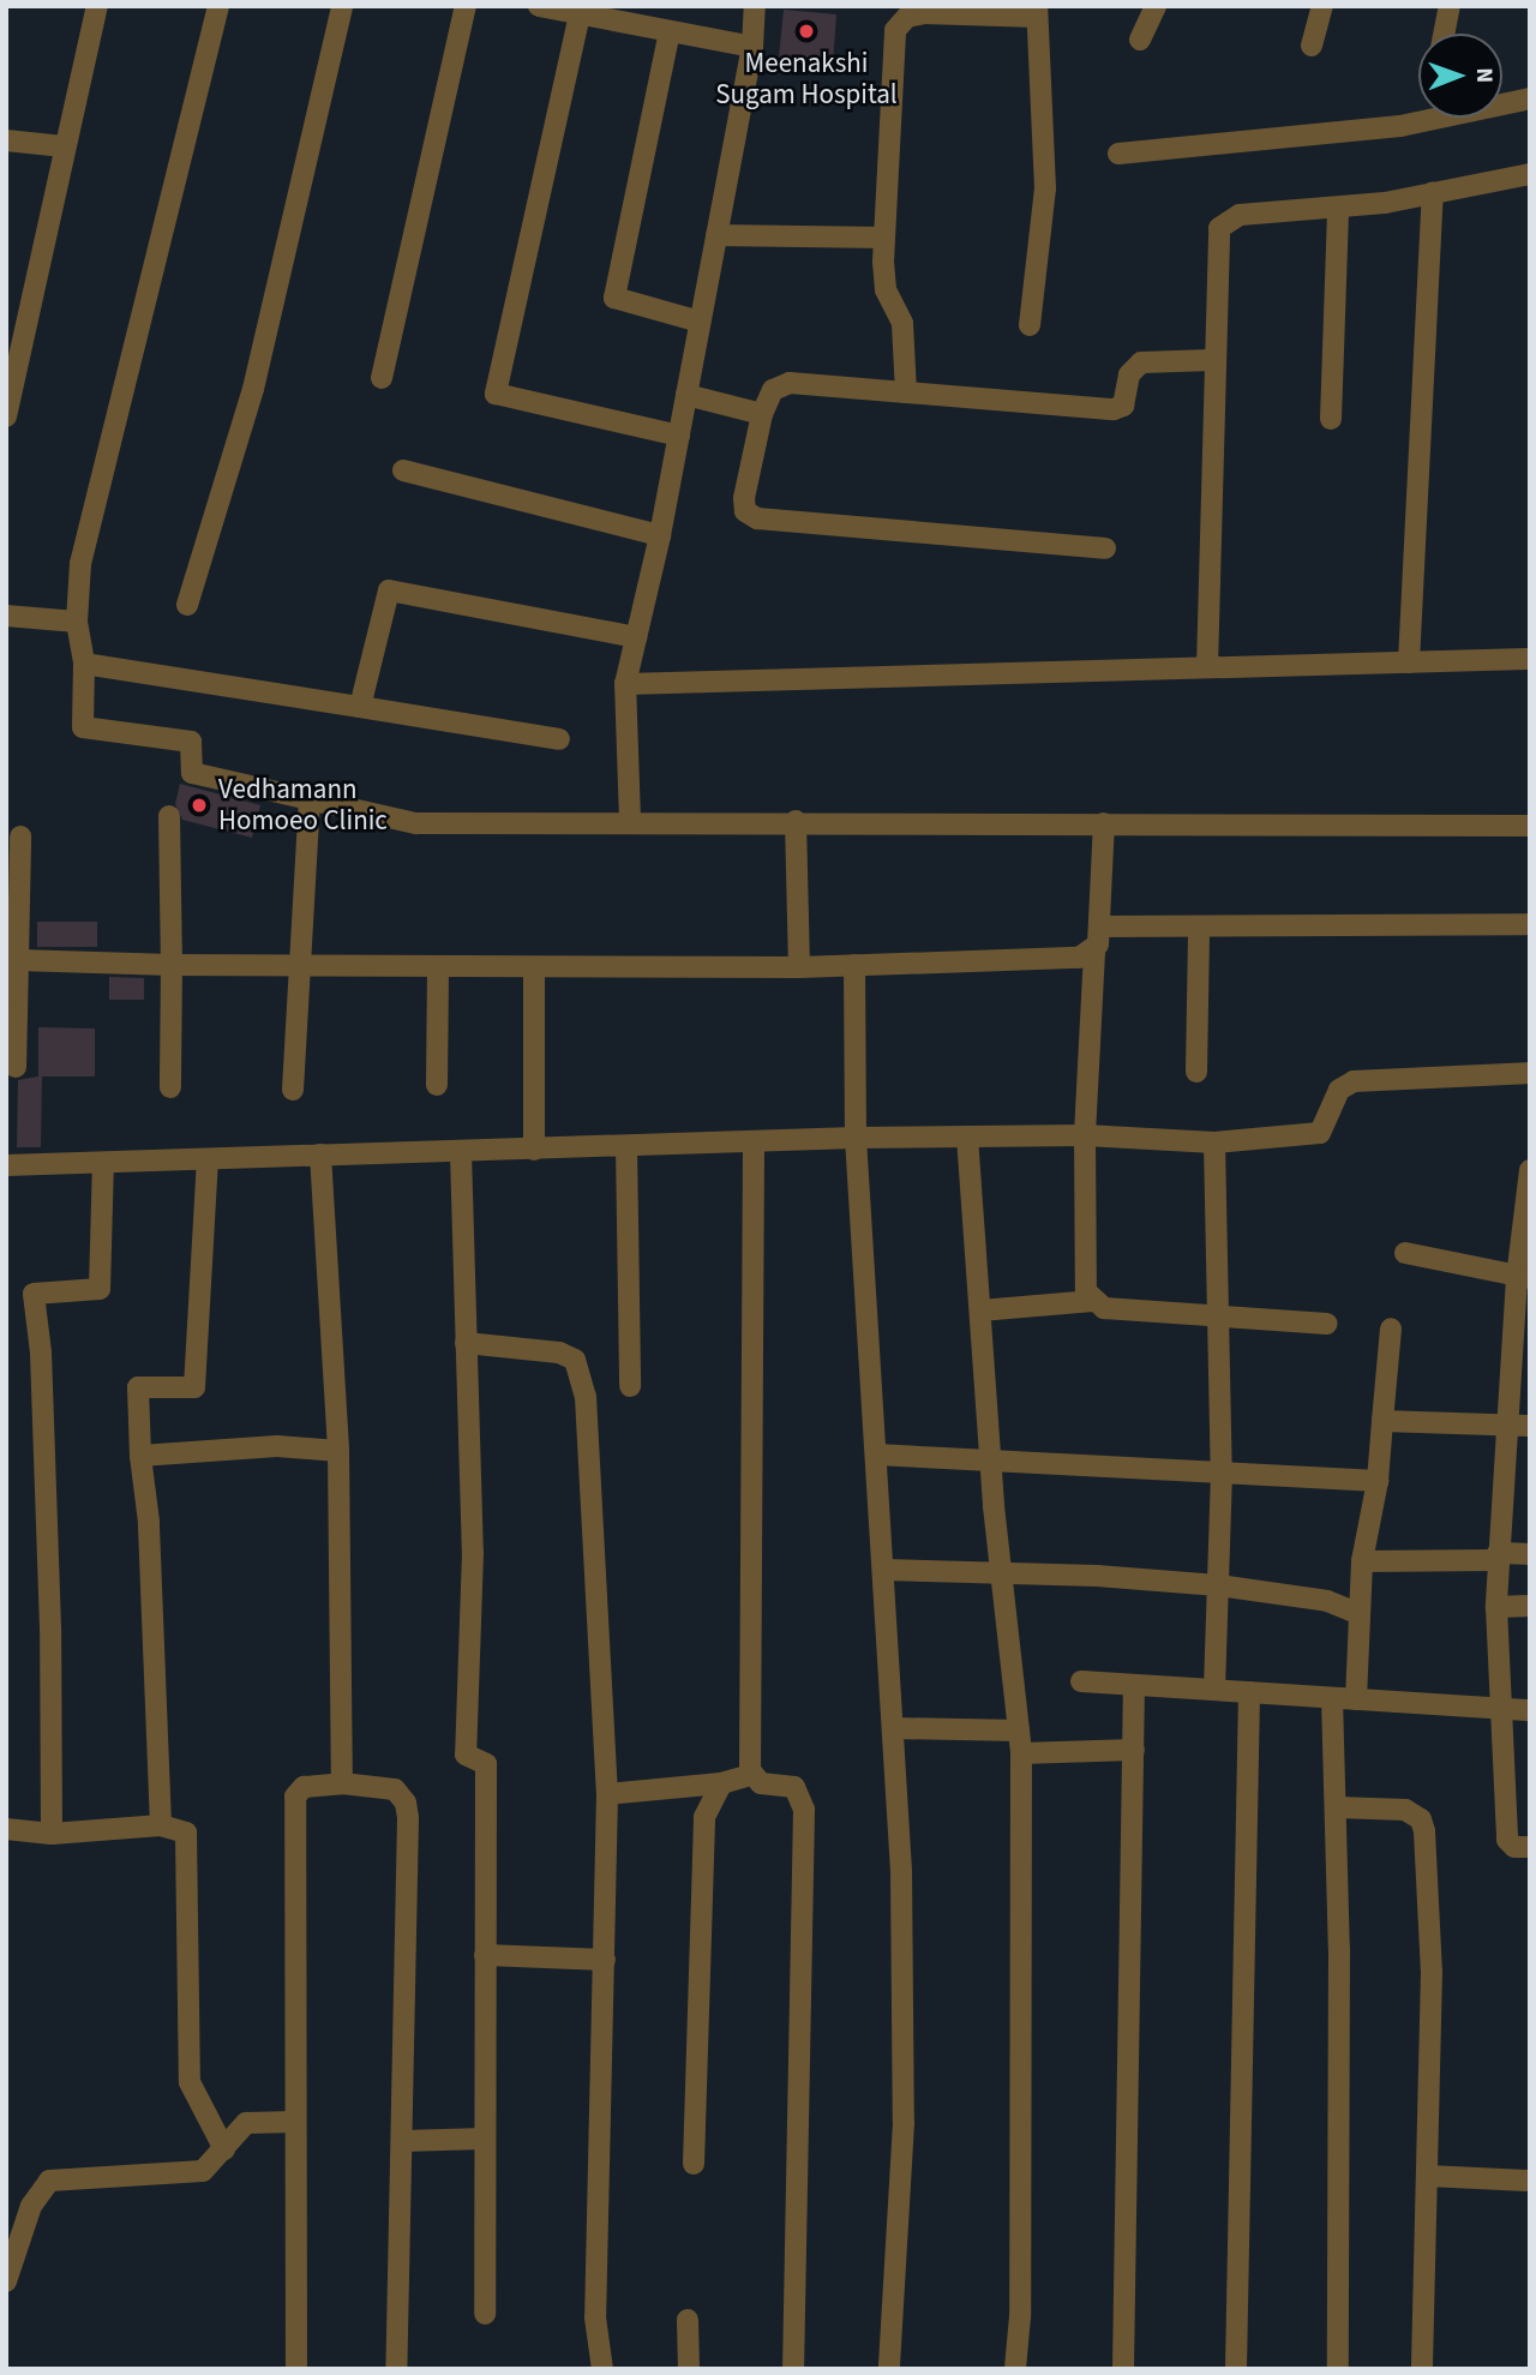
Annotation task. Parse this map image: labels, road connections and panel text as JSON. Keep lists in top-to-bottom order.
{
  "places": ["Meenakshi Sugam Hospital", "Vedhamann Homoeo Clinic"],
  "north": "right"
}
